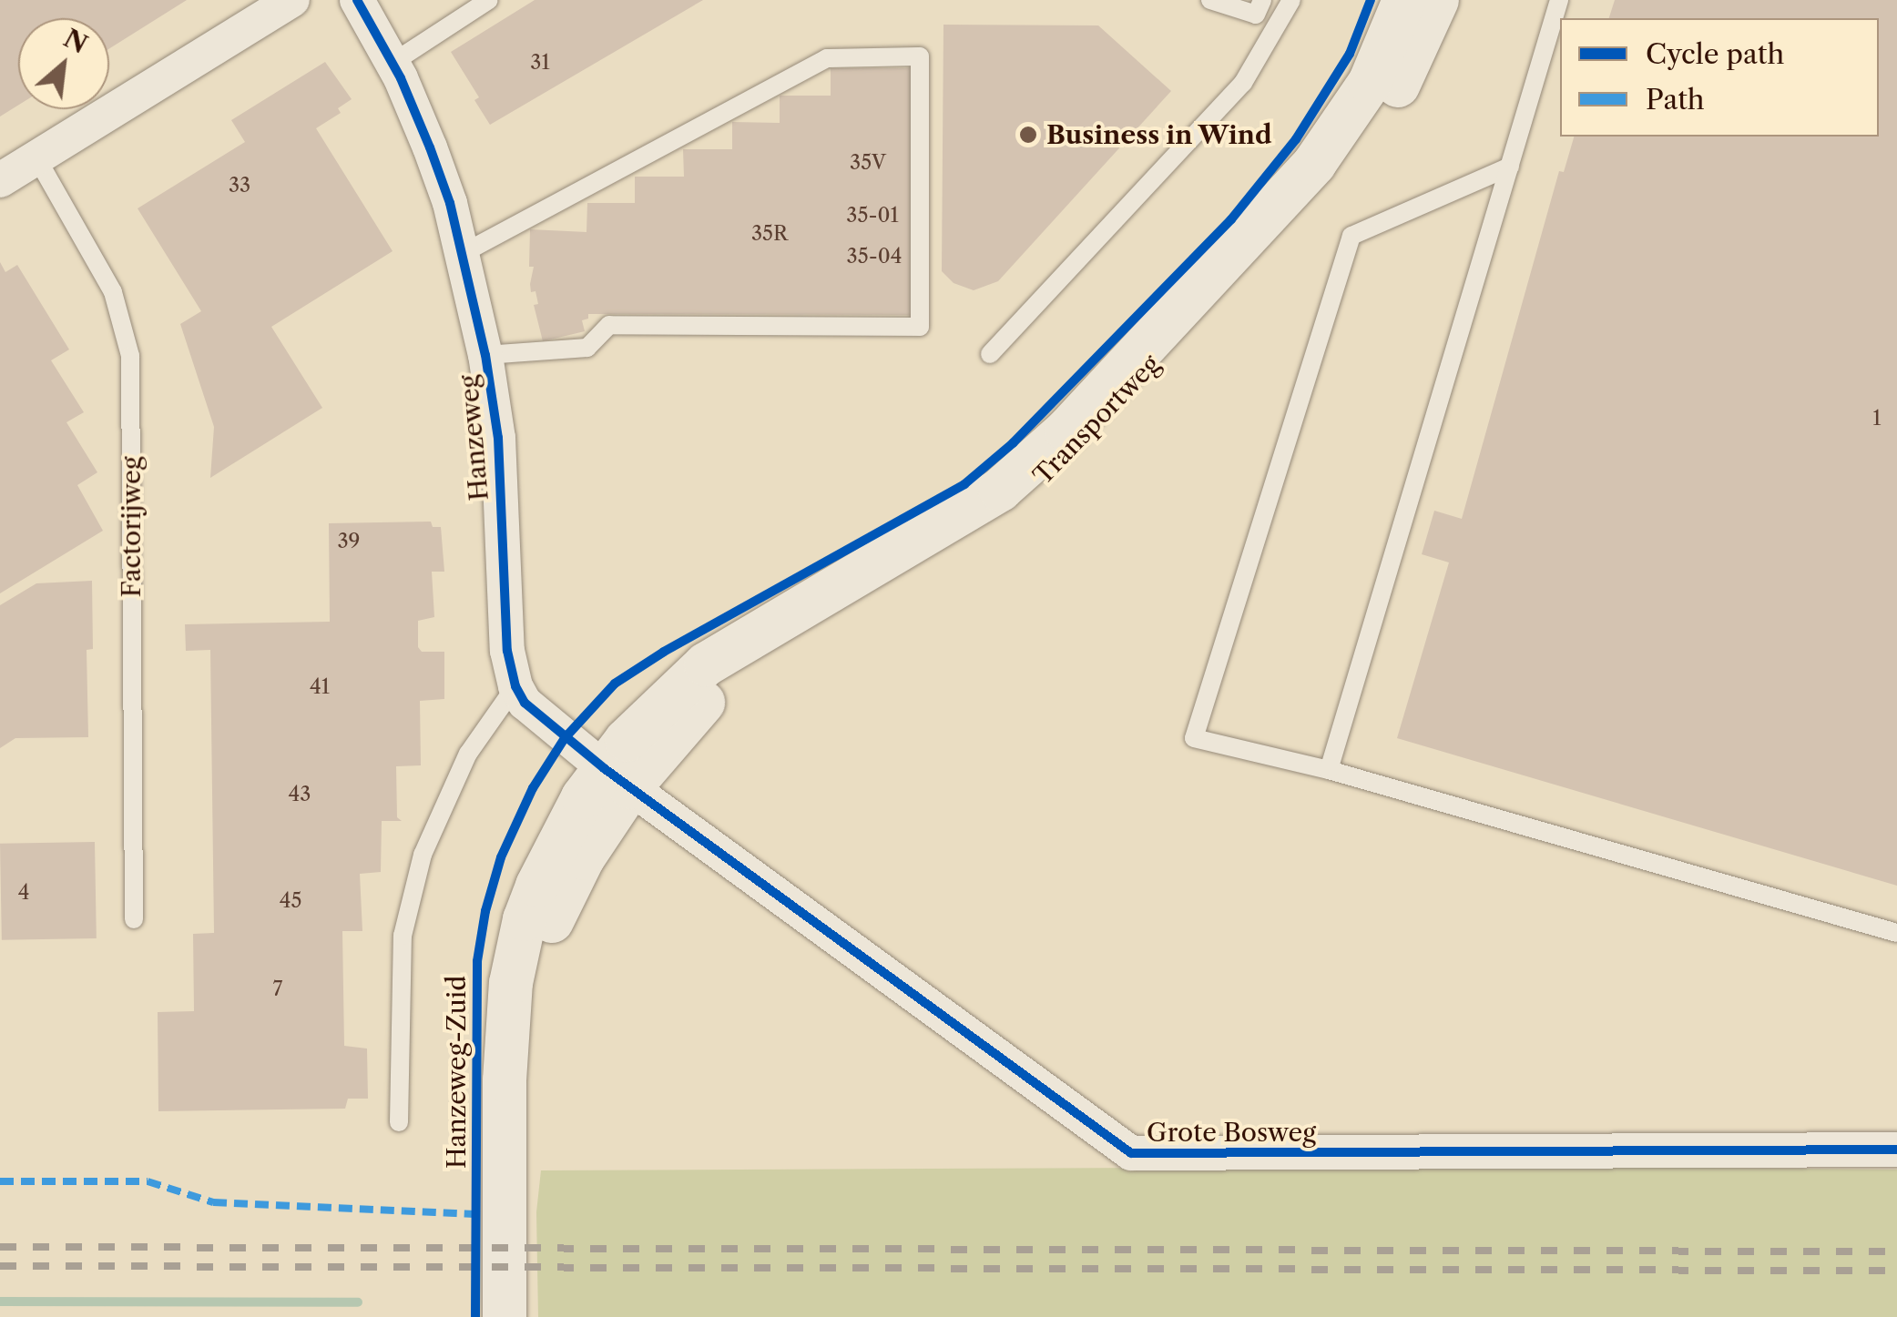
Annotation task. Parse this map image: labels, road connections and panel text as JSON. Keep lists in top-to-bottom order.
{
  "streets": {
    "street": [
      "Transportweg",
      "Hanzeweg",
      "Hanzeweg-Zuid",
      "Grote Bosweg"
    ],
    "lane": ["Factorijweg"]
  },
  "crossings": [
    ["Transportweg", "Hanzeweg-Zuid"],
    ["Transportweg", "Grote Bosweg"],
    ["Hanzeweg-Zuid", "Grote Bosweg"]
  ],
  "places": ["Business in Wind"],
  "house_numbers": [
    "31",
    "35V",
    "33",
    "35-01",
    "35R",
    "35-04",
    "1",
    "39",
    "41",
    "43",
    "4",
    "45",
    "7"
  ],
  "legend": ["Cycle path", "Path"],
  "north": "top right"
}
